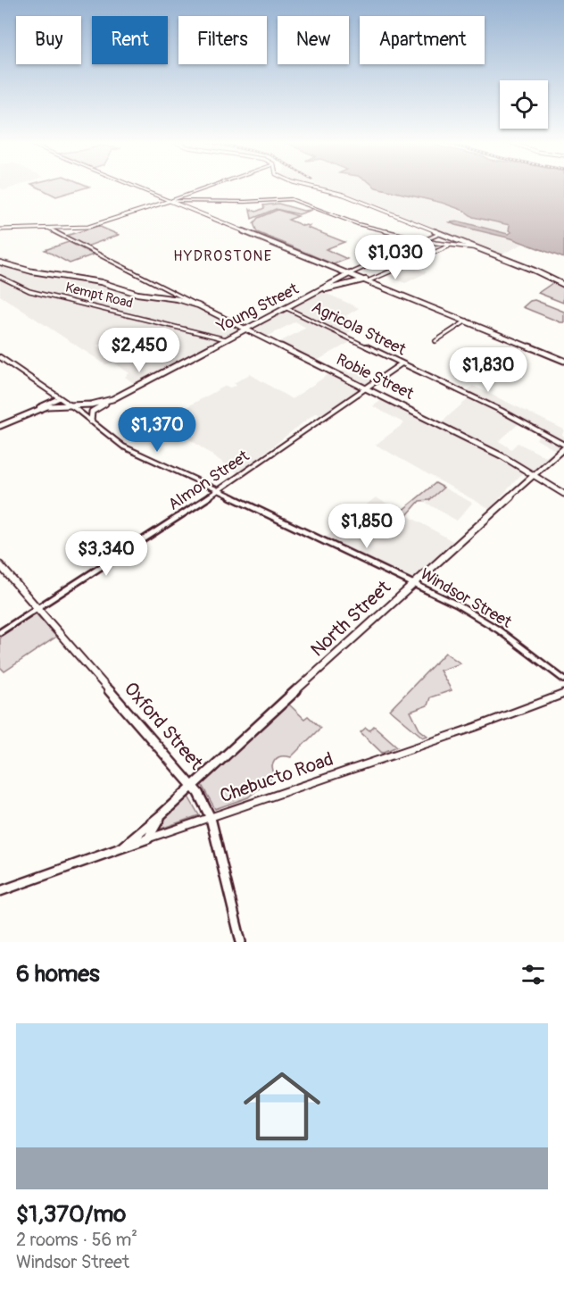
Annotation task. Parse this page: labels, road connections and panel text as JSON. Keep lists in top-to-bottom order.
{
  "streets": {
    "main road": [
      "Young Street",
      "Robie Street",
      "North Street",
      "Oxford Street",
      "Chebucto Road"
    ],
    "street": [
      "Kempt Road",
      "Agricola Street",
      "Almon Street",
      "Windsor Street"
    ]
  },
  "crossings": [
    ["Kempt Road", "Young Street"],
    ["Young Street", "Agricola Street"],
    ["Young Street", "Robie Street"],
    ["Young Street", "Windsor Street"],
    ["Agricola Street", "Almon Street"],
    ["Agricola Street", "North Street"],
    ["Robie Street", "Almon Street"],
    ["Robie Street", "North Street"],
    ["Almon Street", "Windsor Street"],
    ["Almon Street", "Oxford Street"],
    ["Windsor Street", "North Street"],
    ["North Street", "Oxford Street"],
    ["North Street", "Chebucto Road"],
    ["Oxford Street", "Chebucto Road"]
  ],
  "districts": ["HYDROSTONE"],
  "page": {
    "chip": [
      "Buy",
      "Rent",
      "Filters",
      "New",
      "Apartment"
    ],
    "price": [
      "$1,030",
      "$2,450",
      "$1,830",
      "$1,370",
      "$1,850",
      "$3,340"
    ],
    "heading": "6 homes",
    "list": [
      {
        "name": "$1,370/mo",
        "note": "2 rooms · 56 m² · Windsor Street"
      }
    ]
  }
}
